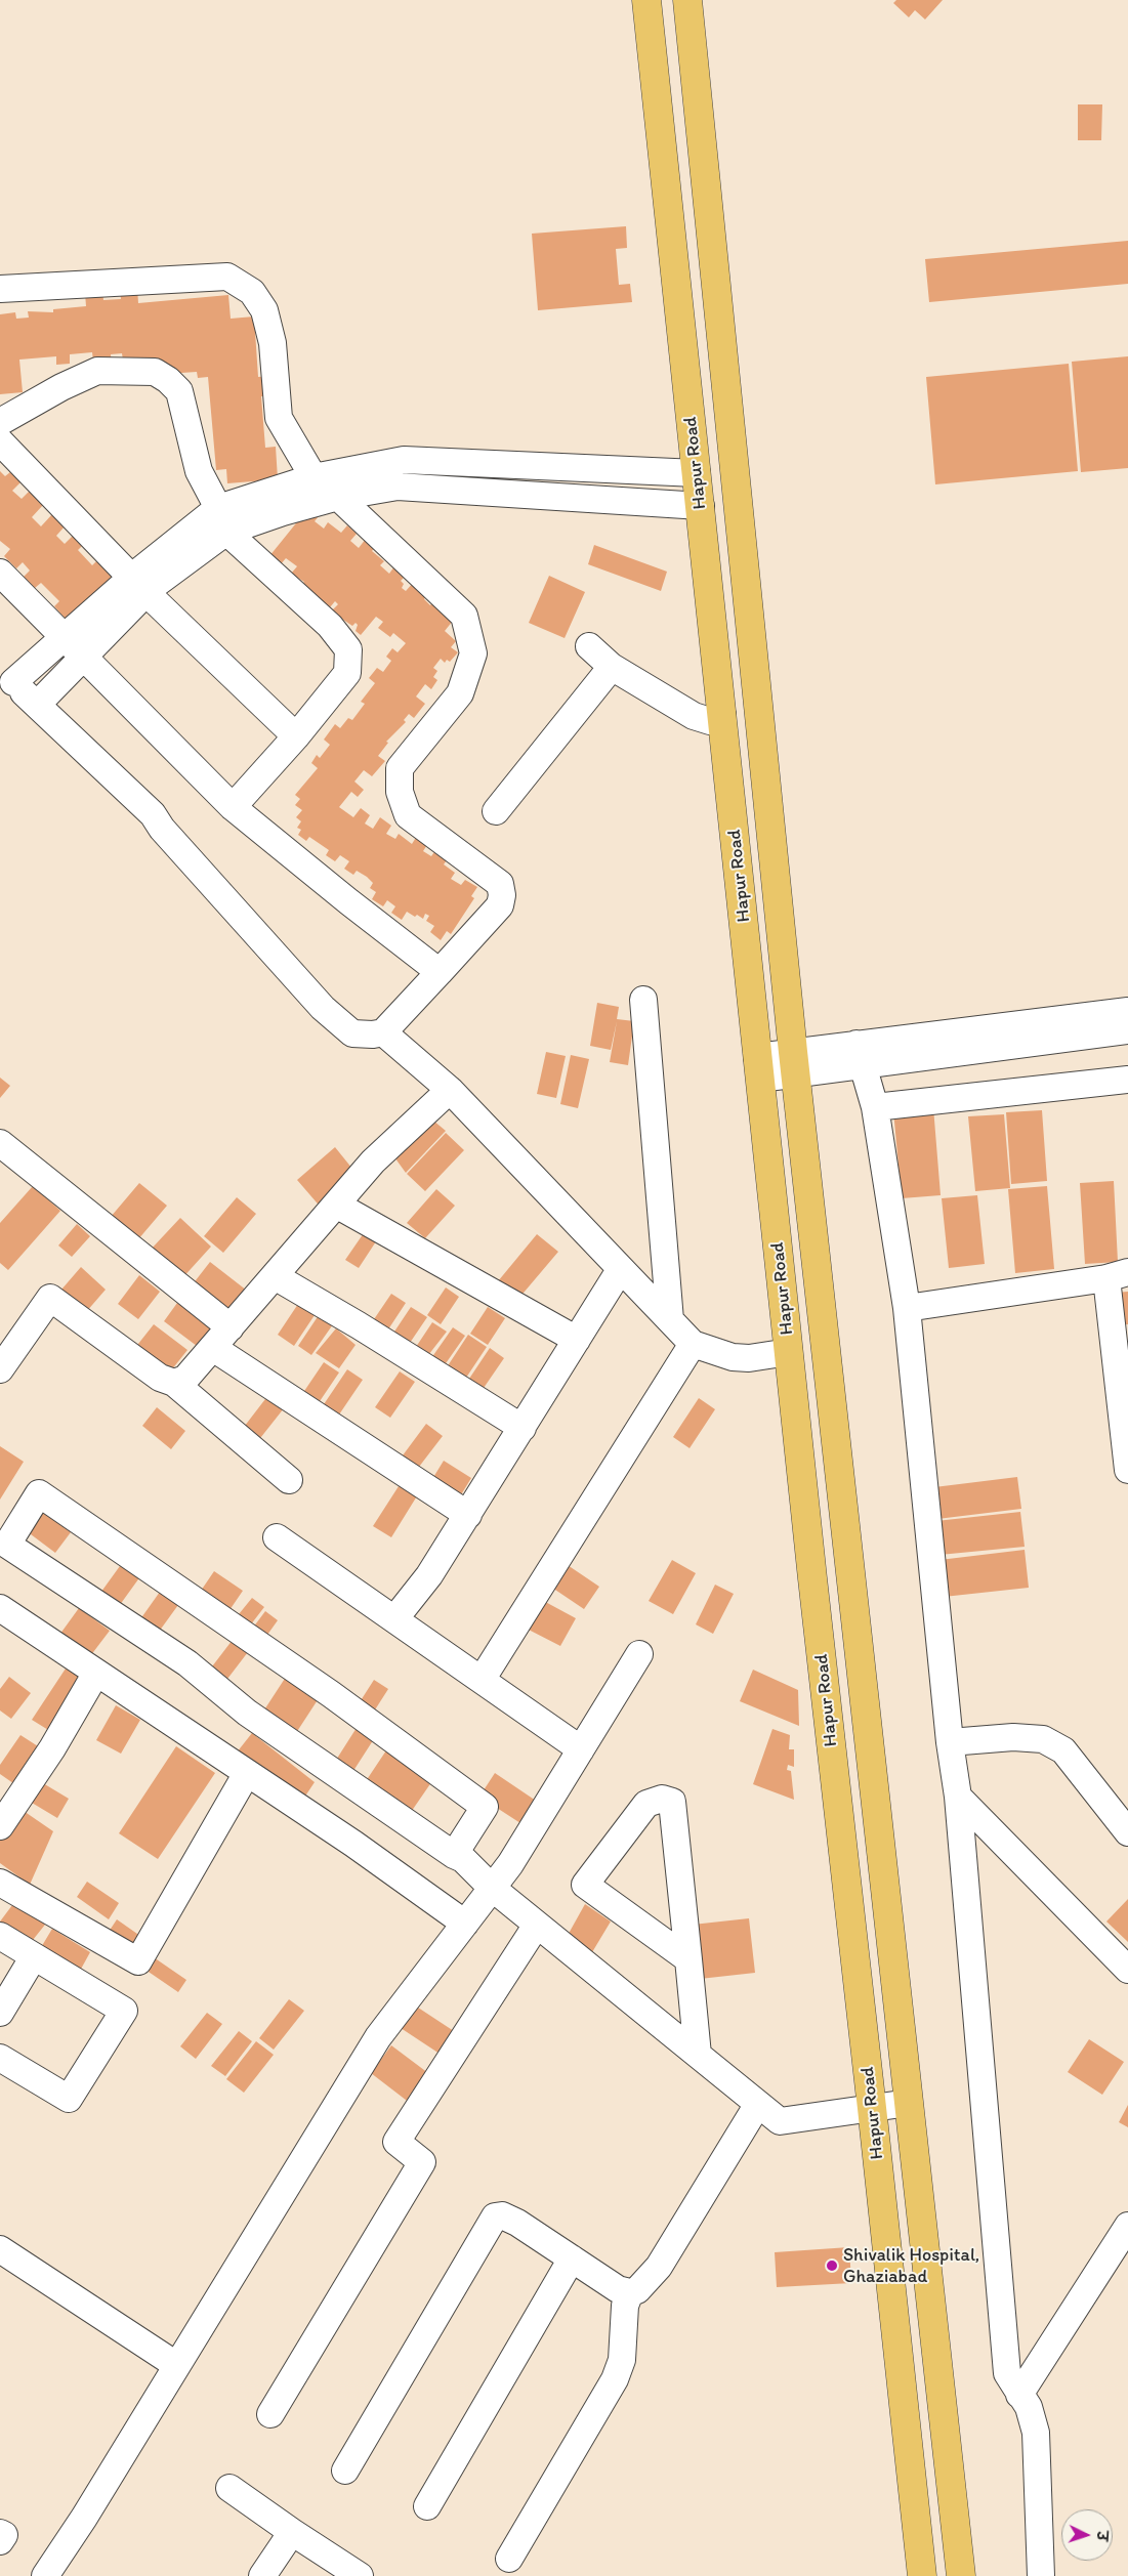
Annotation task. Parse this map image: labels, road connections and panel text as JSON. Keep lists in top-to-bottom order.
{
  "streets": {
    "main road": ["Hapur Road"]
  },
  "places": ["Shivalik Hospital, Ghaziabad"],
  "north": "right"
}
